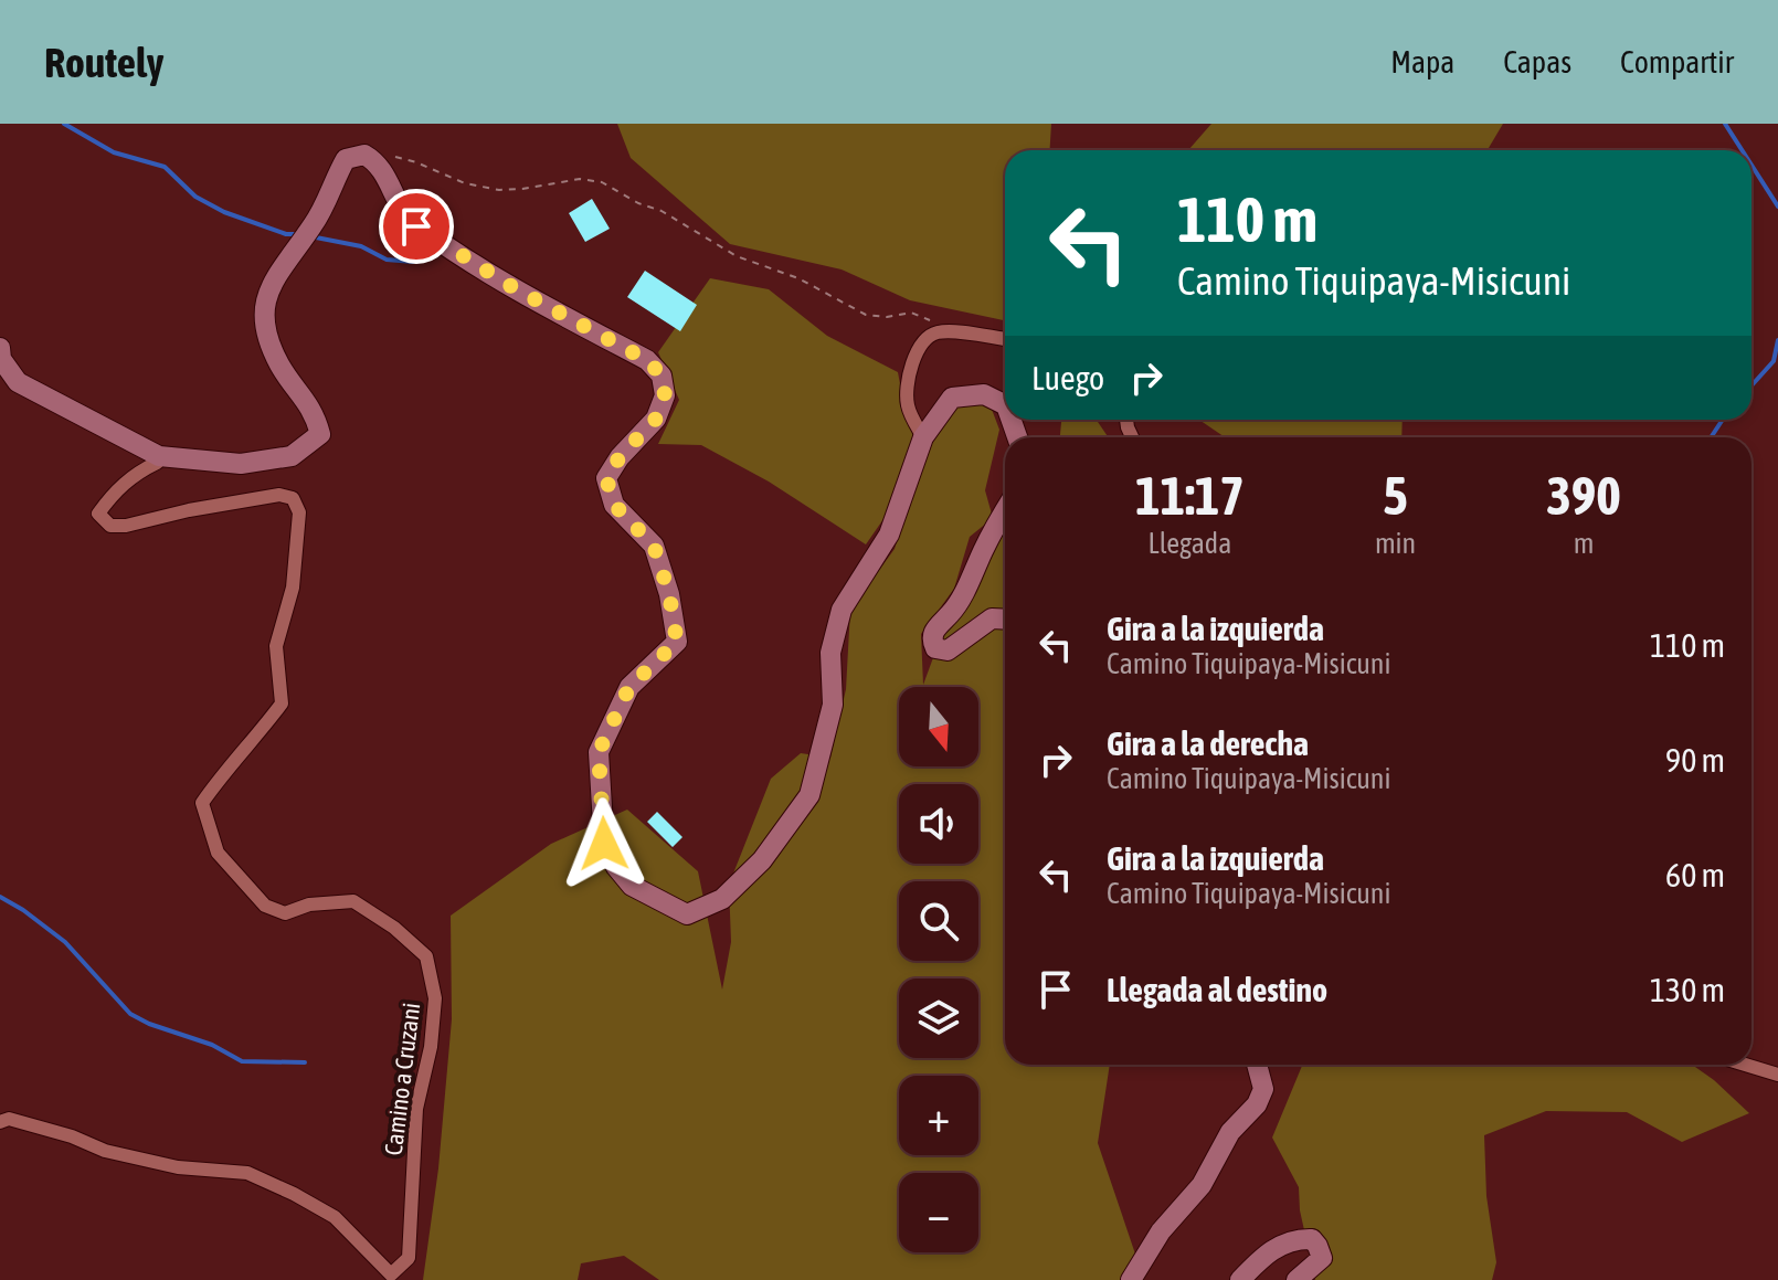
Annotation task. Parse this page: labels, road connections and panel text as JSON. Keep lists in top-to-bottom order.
{
  "streets": {
    "street": ["Camino a Cruzani"]
  },
  "north": "bottom",
  "page": {
    "header": "Routely",
    "nav": ["Mapa", "Capas", "Compartir"],
    "turn": ["110 m", "Camino Tiquipaya-Misicuni"],
    "then": "Luego",
    "eta": [
      "11:17",
      "Llegada",
      "5",
      "min",
      "390",
      "m"
    ],
    "list": [
      {
        "name": "Gira a la izquierda",
        "note": "Camino Tiquipaya-Misicuni",
        "value": "110 m"
      },
      {
        "name": "Gira a la derecha",
        "note": "Camino Tiquipaya-Misicuni",
        "value": "90 m"
      },
      {
        "name": "Gira a la izquierda",
        "note": "Camino Tiquipaya-Misicuni",
        "value": "60 m"
      },
      {
        "name": "Llegada al destino",
        "value": "130 m"
      }
    ],
    "map_buttons": ["+", "−"]
  }
}
